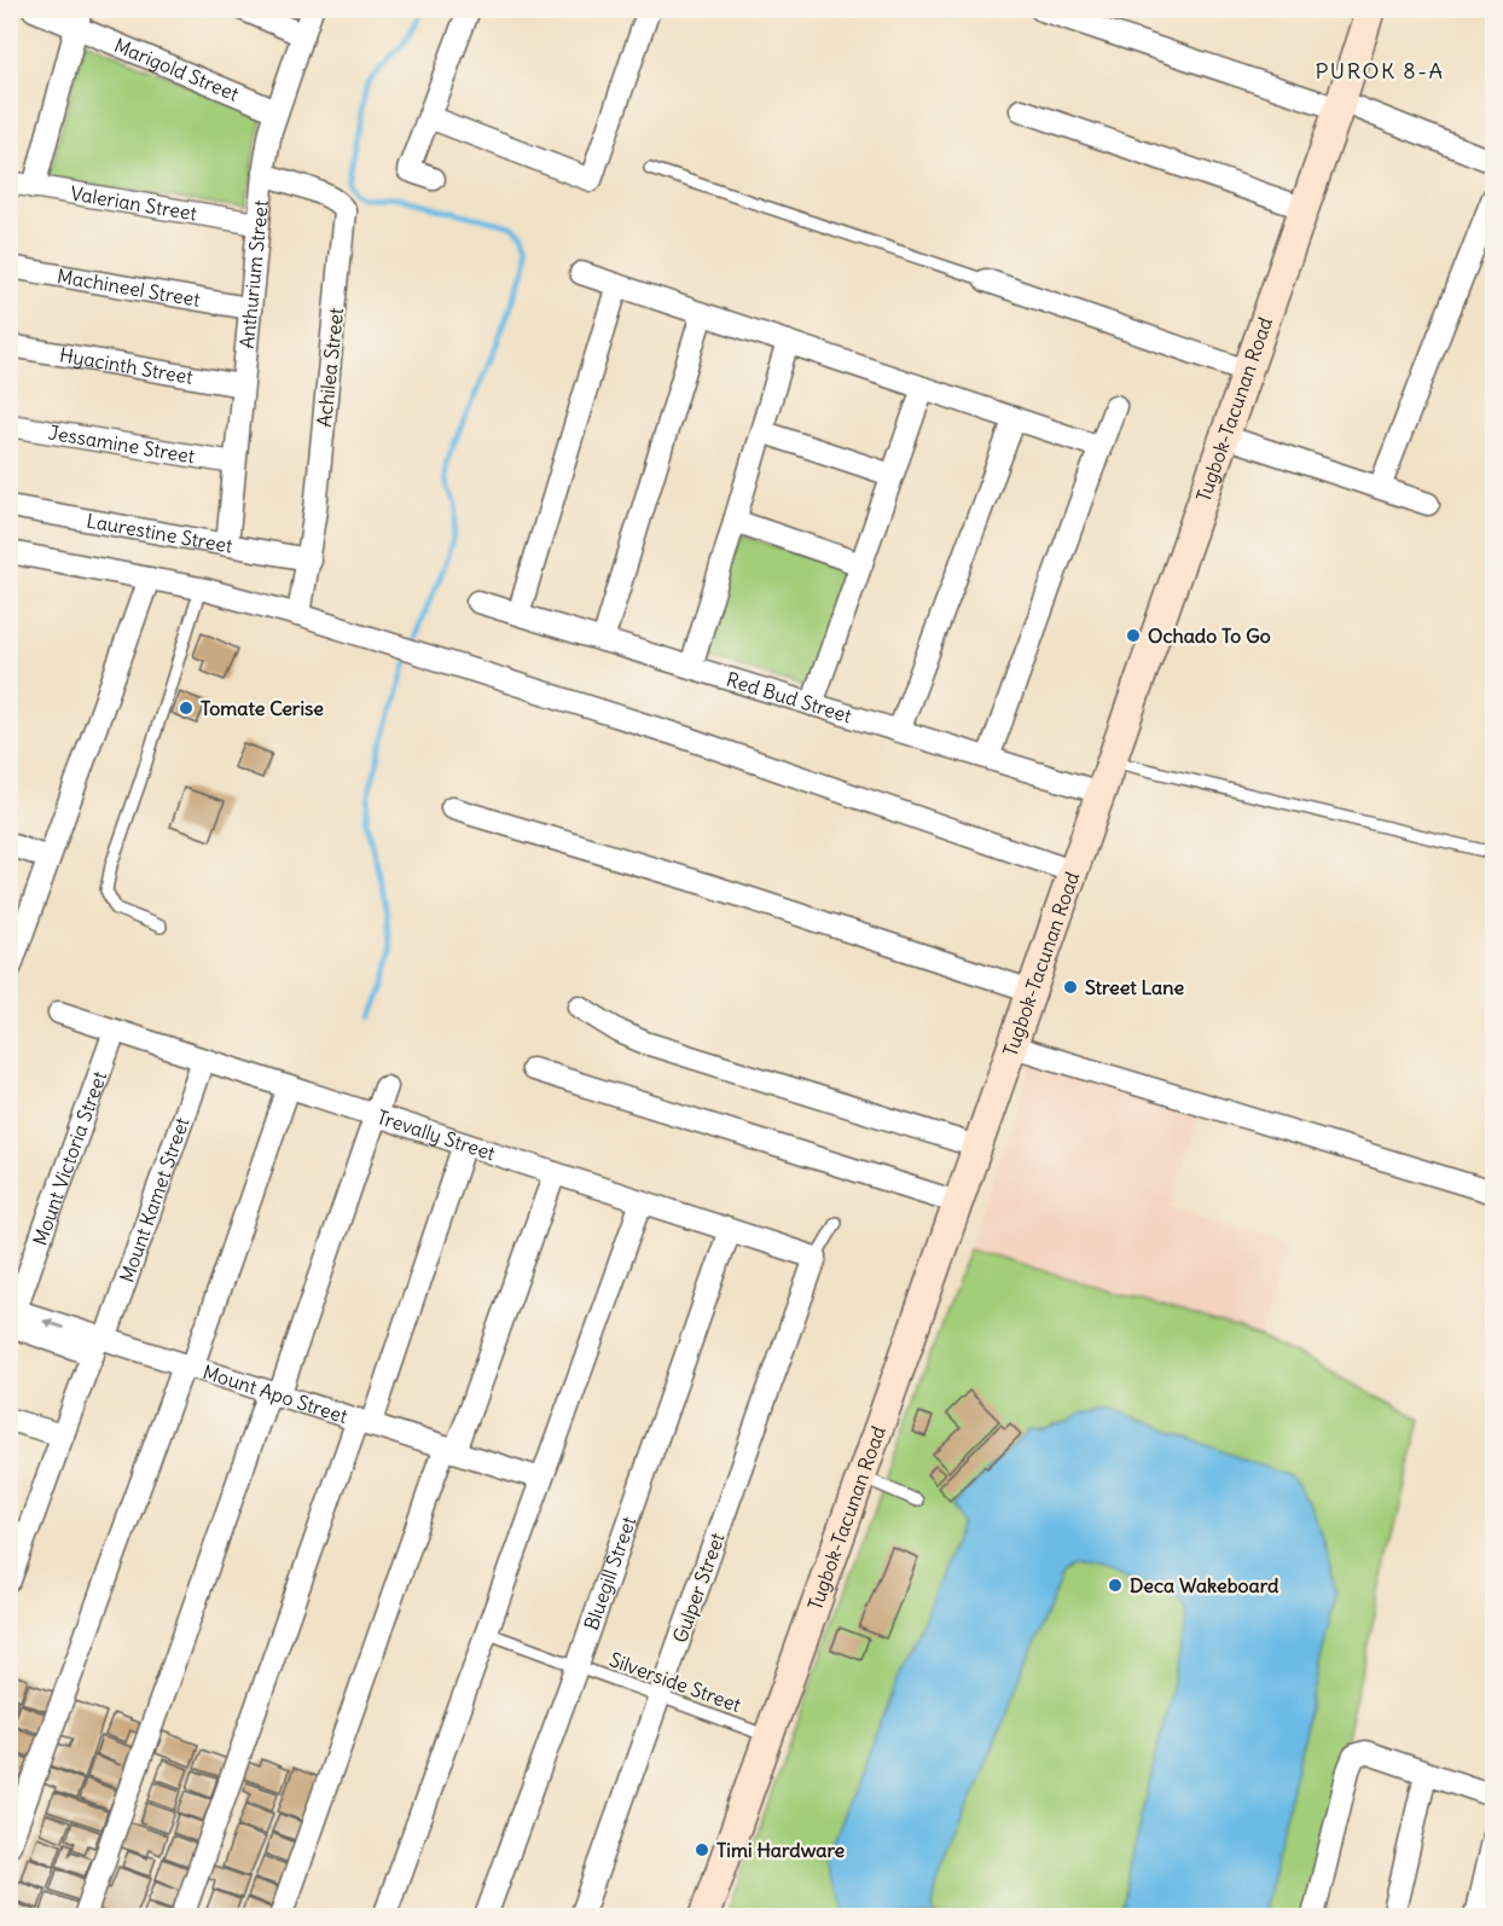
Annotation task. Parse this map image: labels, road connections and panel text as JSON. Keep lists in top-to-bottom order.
{
  "streets": {
    "street": [
      "Marigold Street",
      "Valerian Street",
      "Anthurium Street",
      "Machineel Street",
      "Hyacinth Street",
      "Achilea Street",
      "Tugbok-Tacunan Road",
      "Jessamine Street",
      "Laurestine Street",
      "Red Bud Street",
      "Trevally Street",
      "Mount Victoria Street",
      "Mount Kamet Street",
      "Mount Apo Street",
      "Bluegill Street",
      "Gulper Street"
    ],
    "lane": ["Silverside Street"]
  },
  "crossings": [
    ["Marigold Street", "Anthurium Street"],
    ["Valerian Street", "Anthurium Street"],
    ["Anthurium Street", "Machineel Street"],
    ["Anthurium Street", "Hyacinth Street"],
    ["Anthurium Street", "Achilea Street"],
    ["Anthurium Street", "Jessamine Street"],
    ["Anthurium Street", "Laurestine Street"],
    ["Achilea Street", "Laurestine Street"],
    ["Tugbok-Tacunan Road", "Red Bud Street"],
    ["Tugbok-Tacunan Road", "Silverside Street"],
    ["Trevally Street", "Mount Victoria Street"],
    ["Trevally Street", "Mount Kamet Street"],
    ["Trevally Street", "Bluegill Street"],
    ["Trevally Street", "Gulper Street"],
    ["Mount Victoria Street", "Mount Apo Street"],
    ["Mount Kamet Street", "Mount Apo Street"],
    ["Bluegill Street", "Silverside Street"],
    ["Gulper Street", "Silverside Street"]
  ],
  "districts": ["PUROK 8-A"],
  "places": [
    "Ochado To Go",
    "Tomate Cerise",
    "Street Lane",
    "Deca Wakeboard",
    "Timi Hardware"
  ]
}
